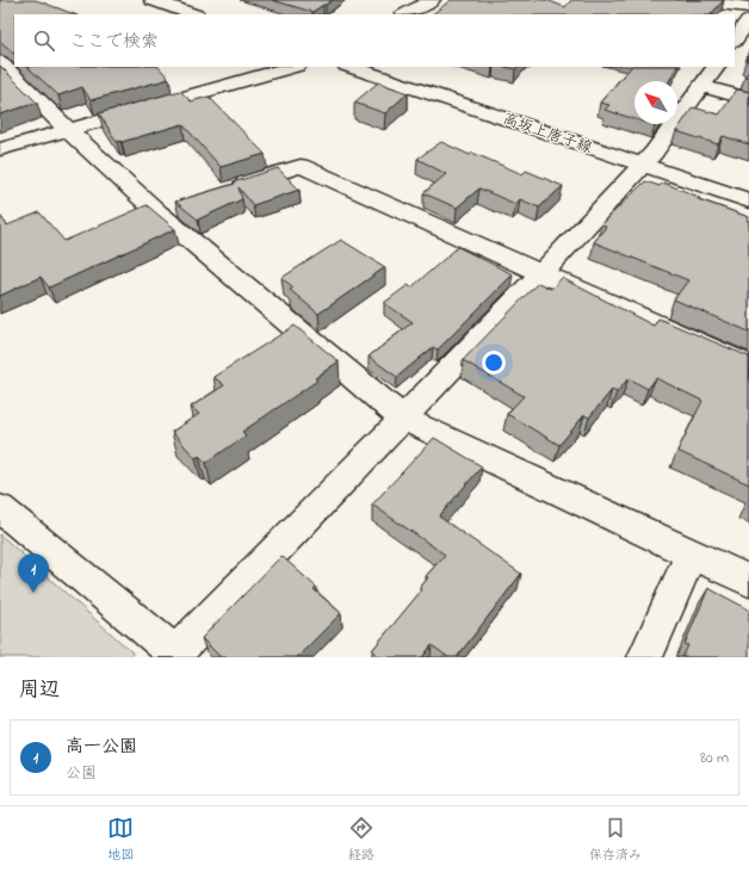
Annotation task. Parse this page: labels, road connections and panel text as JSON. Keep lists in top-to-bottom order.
{
  "streets": {
    "street": ["高坂上唐子線"]
  },
  "north": "top left",
  "page": {
    "search": "ここで検索",
    "pins": "1",
    "heading": "周辺",
    "list": [
      {
        "mark": "1",
        "name": "高一公園",
        "note": "公園",
        "value": "80 m"
      }
    ],
    "nav": ["地図", "経路", "保存済み"]
  }
}
